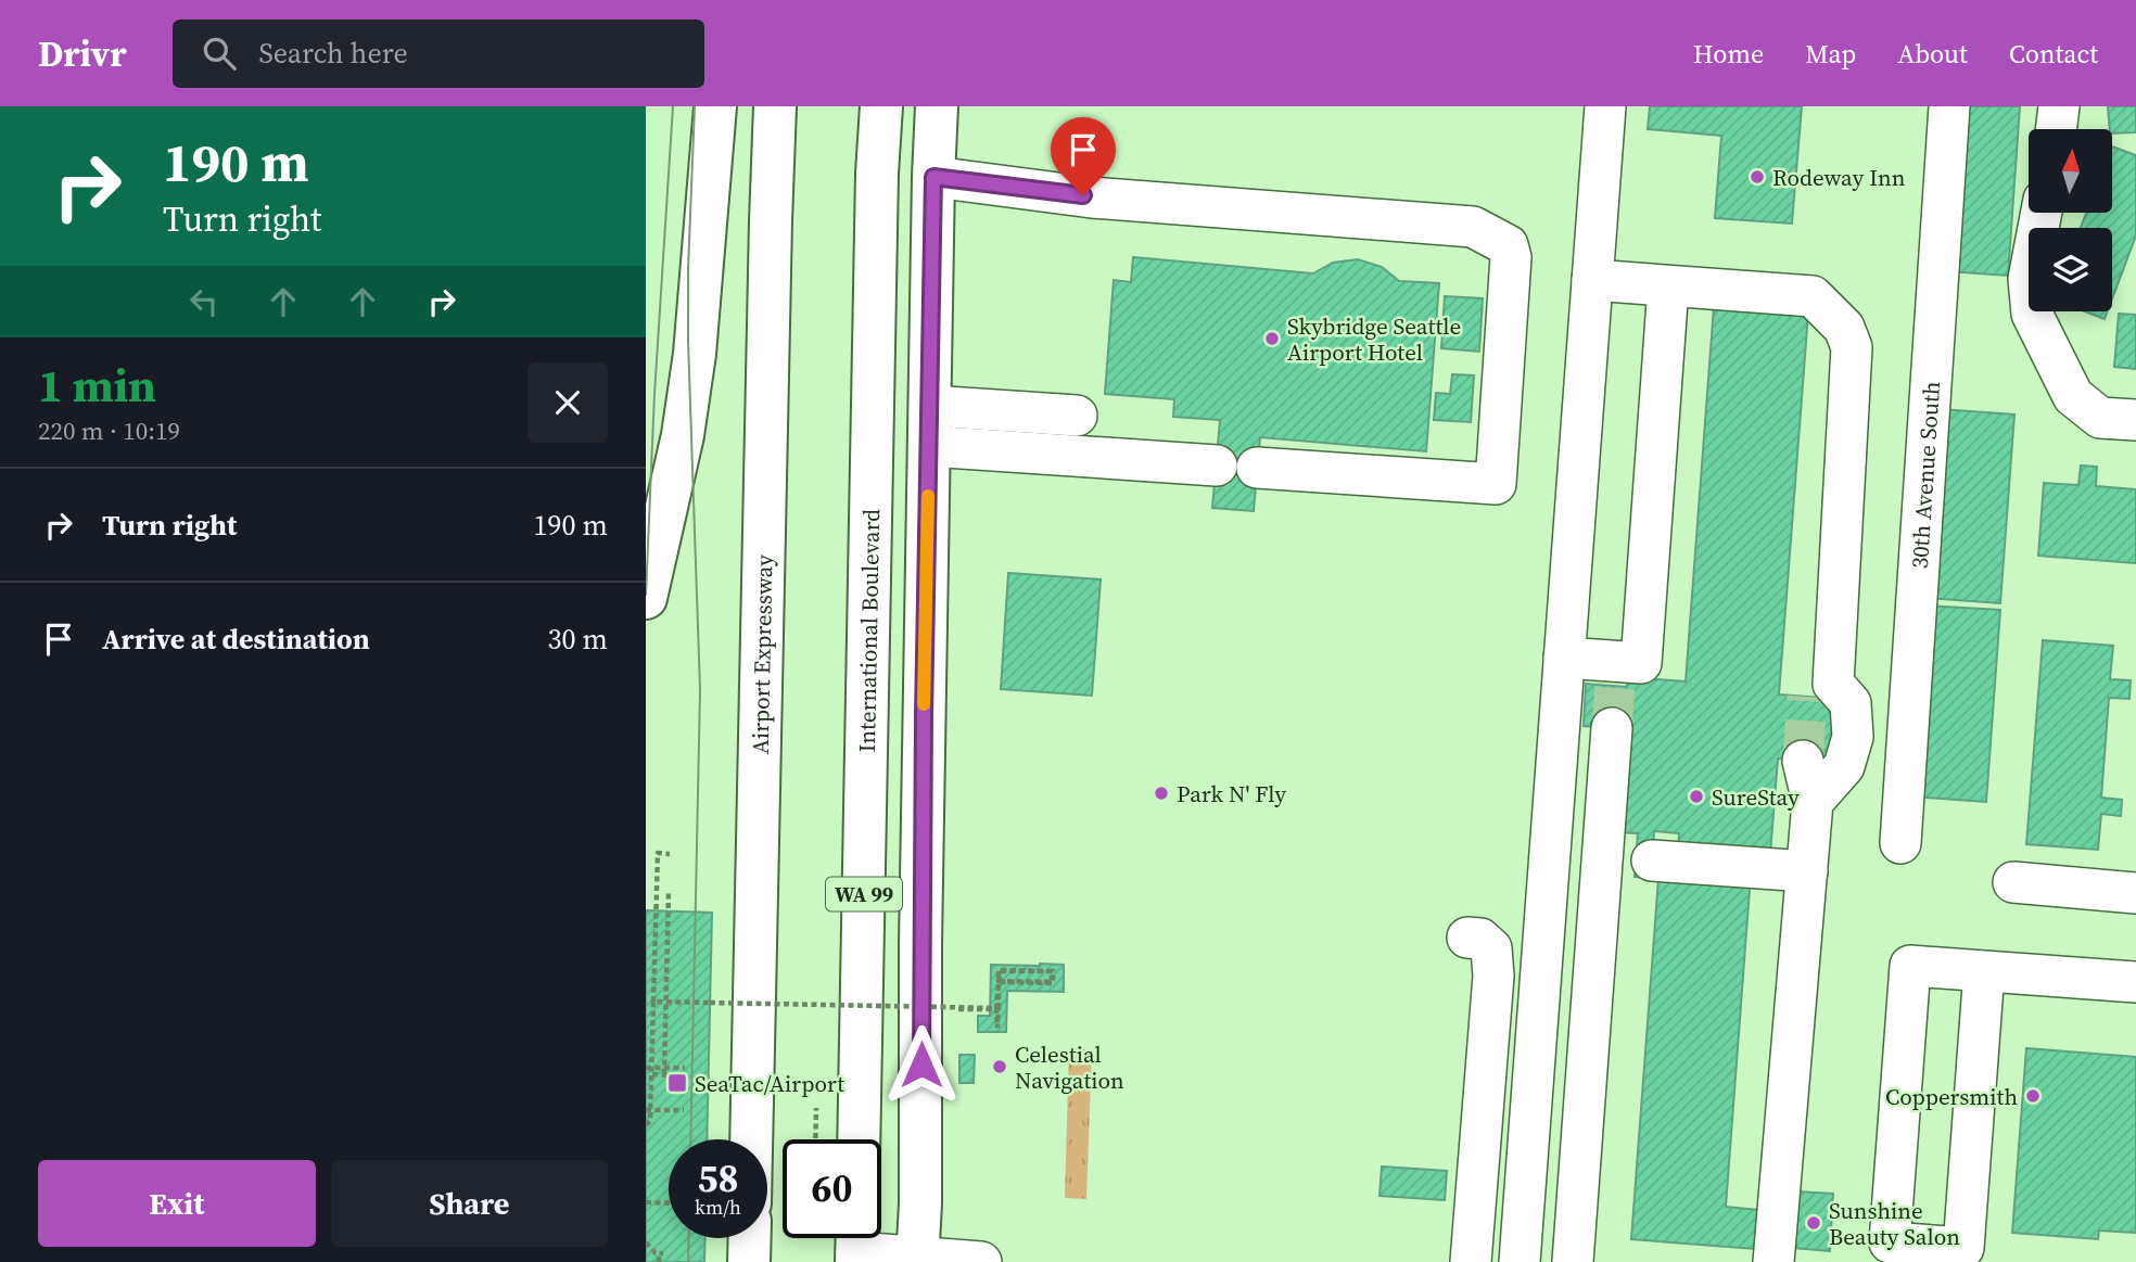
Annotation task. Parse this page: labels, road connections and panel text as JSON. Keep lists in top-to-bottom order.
{
  "streets": {
    "main road": ["International Boulevard", "Airport Expressway", "WA 99"],
    "street": ["30th Avenue South"]
  },
  "places": {
    "other": [
      "Rodeway Inn",
      "Skybridge Seattle Airport Hotel",
      "Park N' Fly",
      "SureStay",
      "Celestial Navigation",
      "Coppersmith",
      "Sunshine Beauty Salon"
    ],
    "transit": ["SeaTac/Airport"]
  },
  "north": "top",
  "page": {
    "header": "Drivr",
    "search": "Search here",
    "nav": [
      "Home",
      "Map",
      "About",
      "Contact"
    ],
    "turn": ["190 m", "Turn right"],
    "heading": ["1 min", "220 m · 10:19"],
    "list": [
      {
        "name": "Turn right",
        "value": "190 m"
      },
      {
        "name": "Arrive at destination",
        "value": "30 m"
      }
    ],
    "speed": "58 km/h",
    "limit": "60",
    "buttons": ["Exit", "Share"]
  }
}
